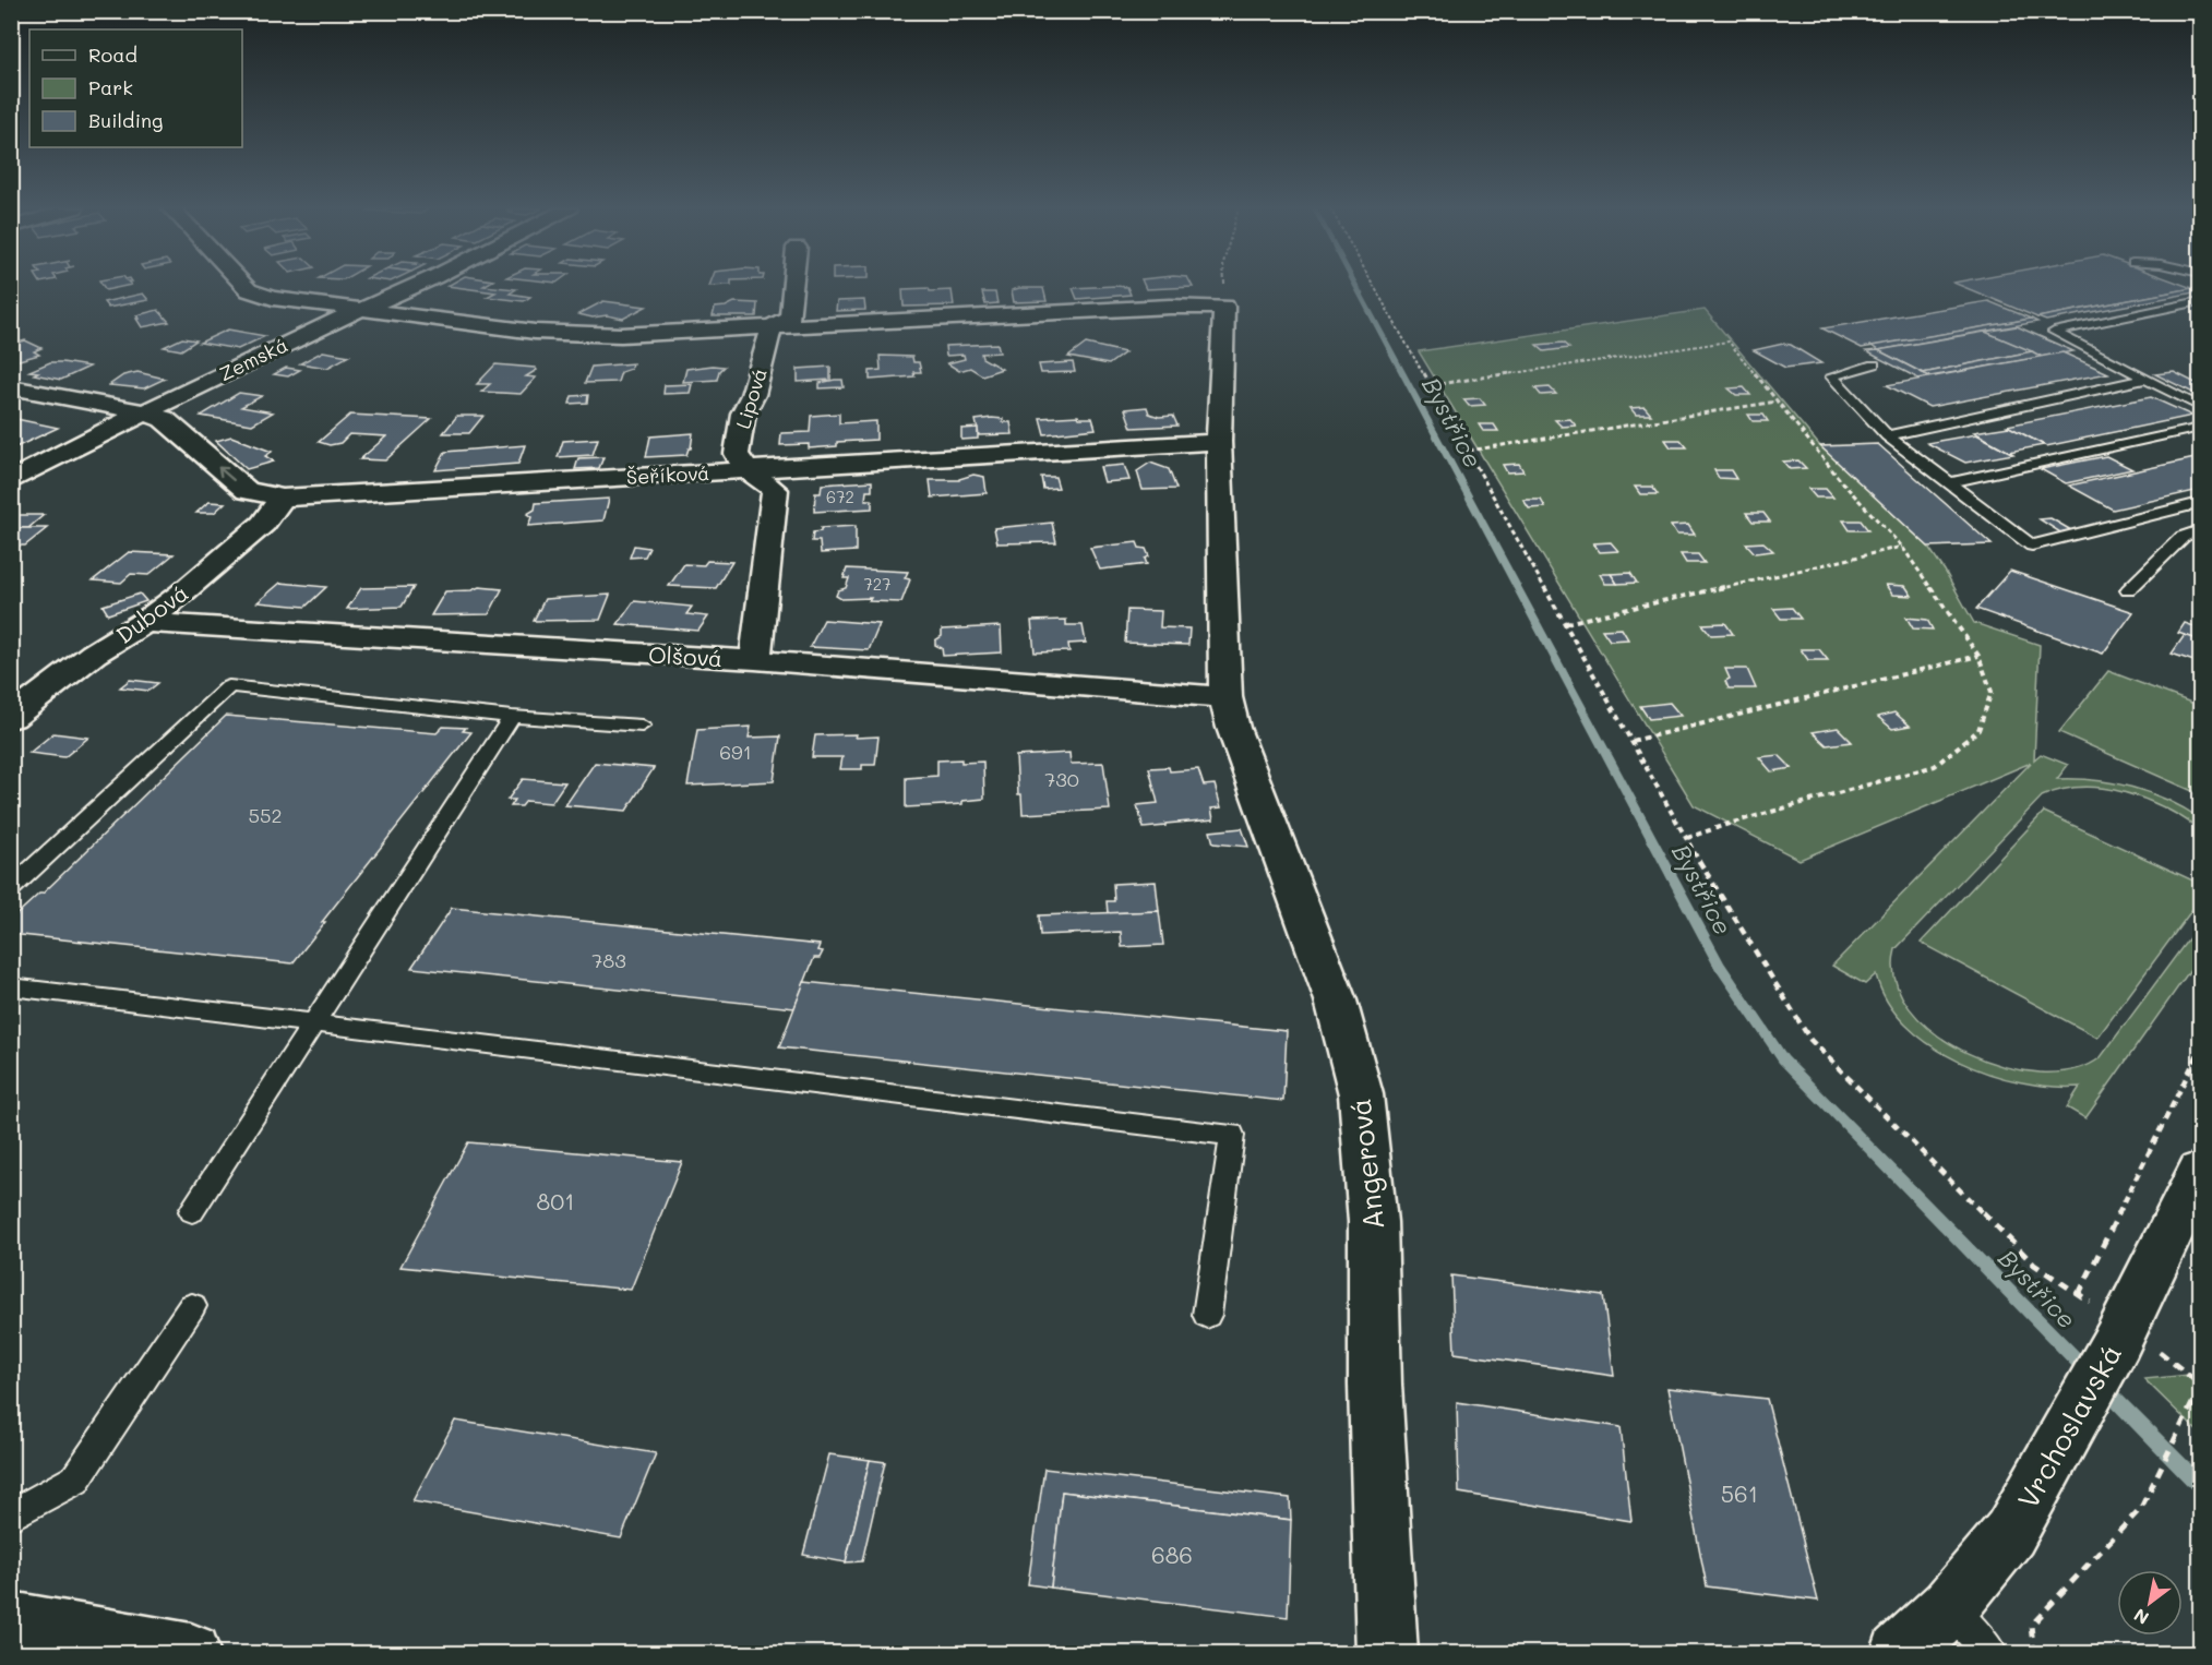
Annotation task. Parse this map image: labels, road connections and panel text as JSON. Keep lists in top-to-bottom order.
{
  "streets": {
    "street": [
      "Zemská",
      "Lipová",
      "Šeříková",
      "Dubová",
      "Olšová",
      "Angerová",
      "Vrchoslavská"
    ]
  },
  "crossings": [
    ["Zemská", "Šeříková"],
    ["Lipová", "Šeříková"],
    ["Šeříková", "Dubová"],
    ["Šeříková", "Angerová"],
    ["Dubová", "Olšová"],
    ["Olšová", "Angerová"]
  ],
  "water": ["Bystřice"],
  "house_numbers": [
    "672",
    "727",
    "691",
    "730",
    "552",
    "783",
    "801",
    "561",
    "686"
  ],
  "legend": ["Road", "Park", "Building"],
  "north": "bottom left"
}
